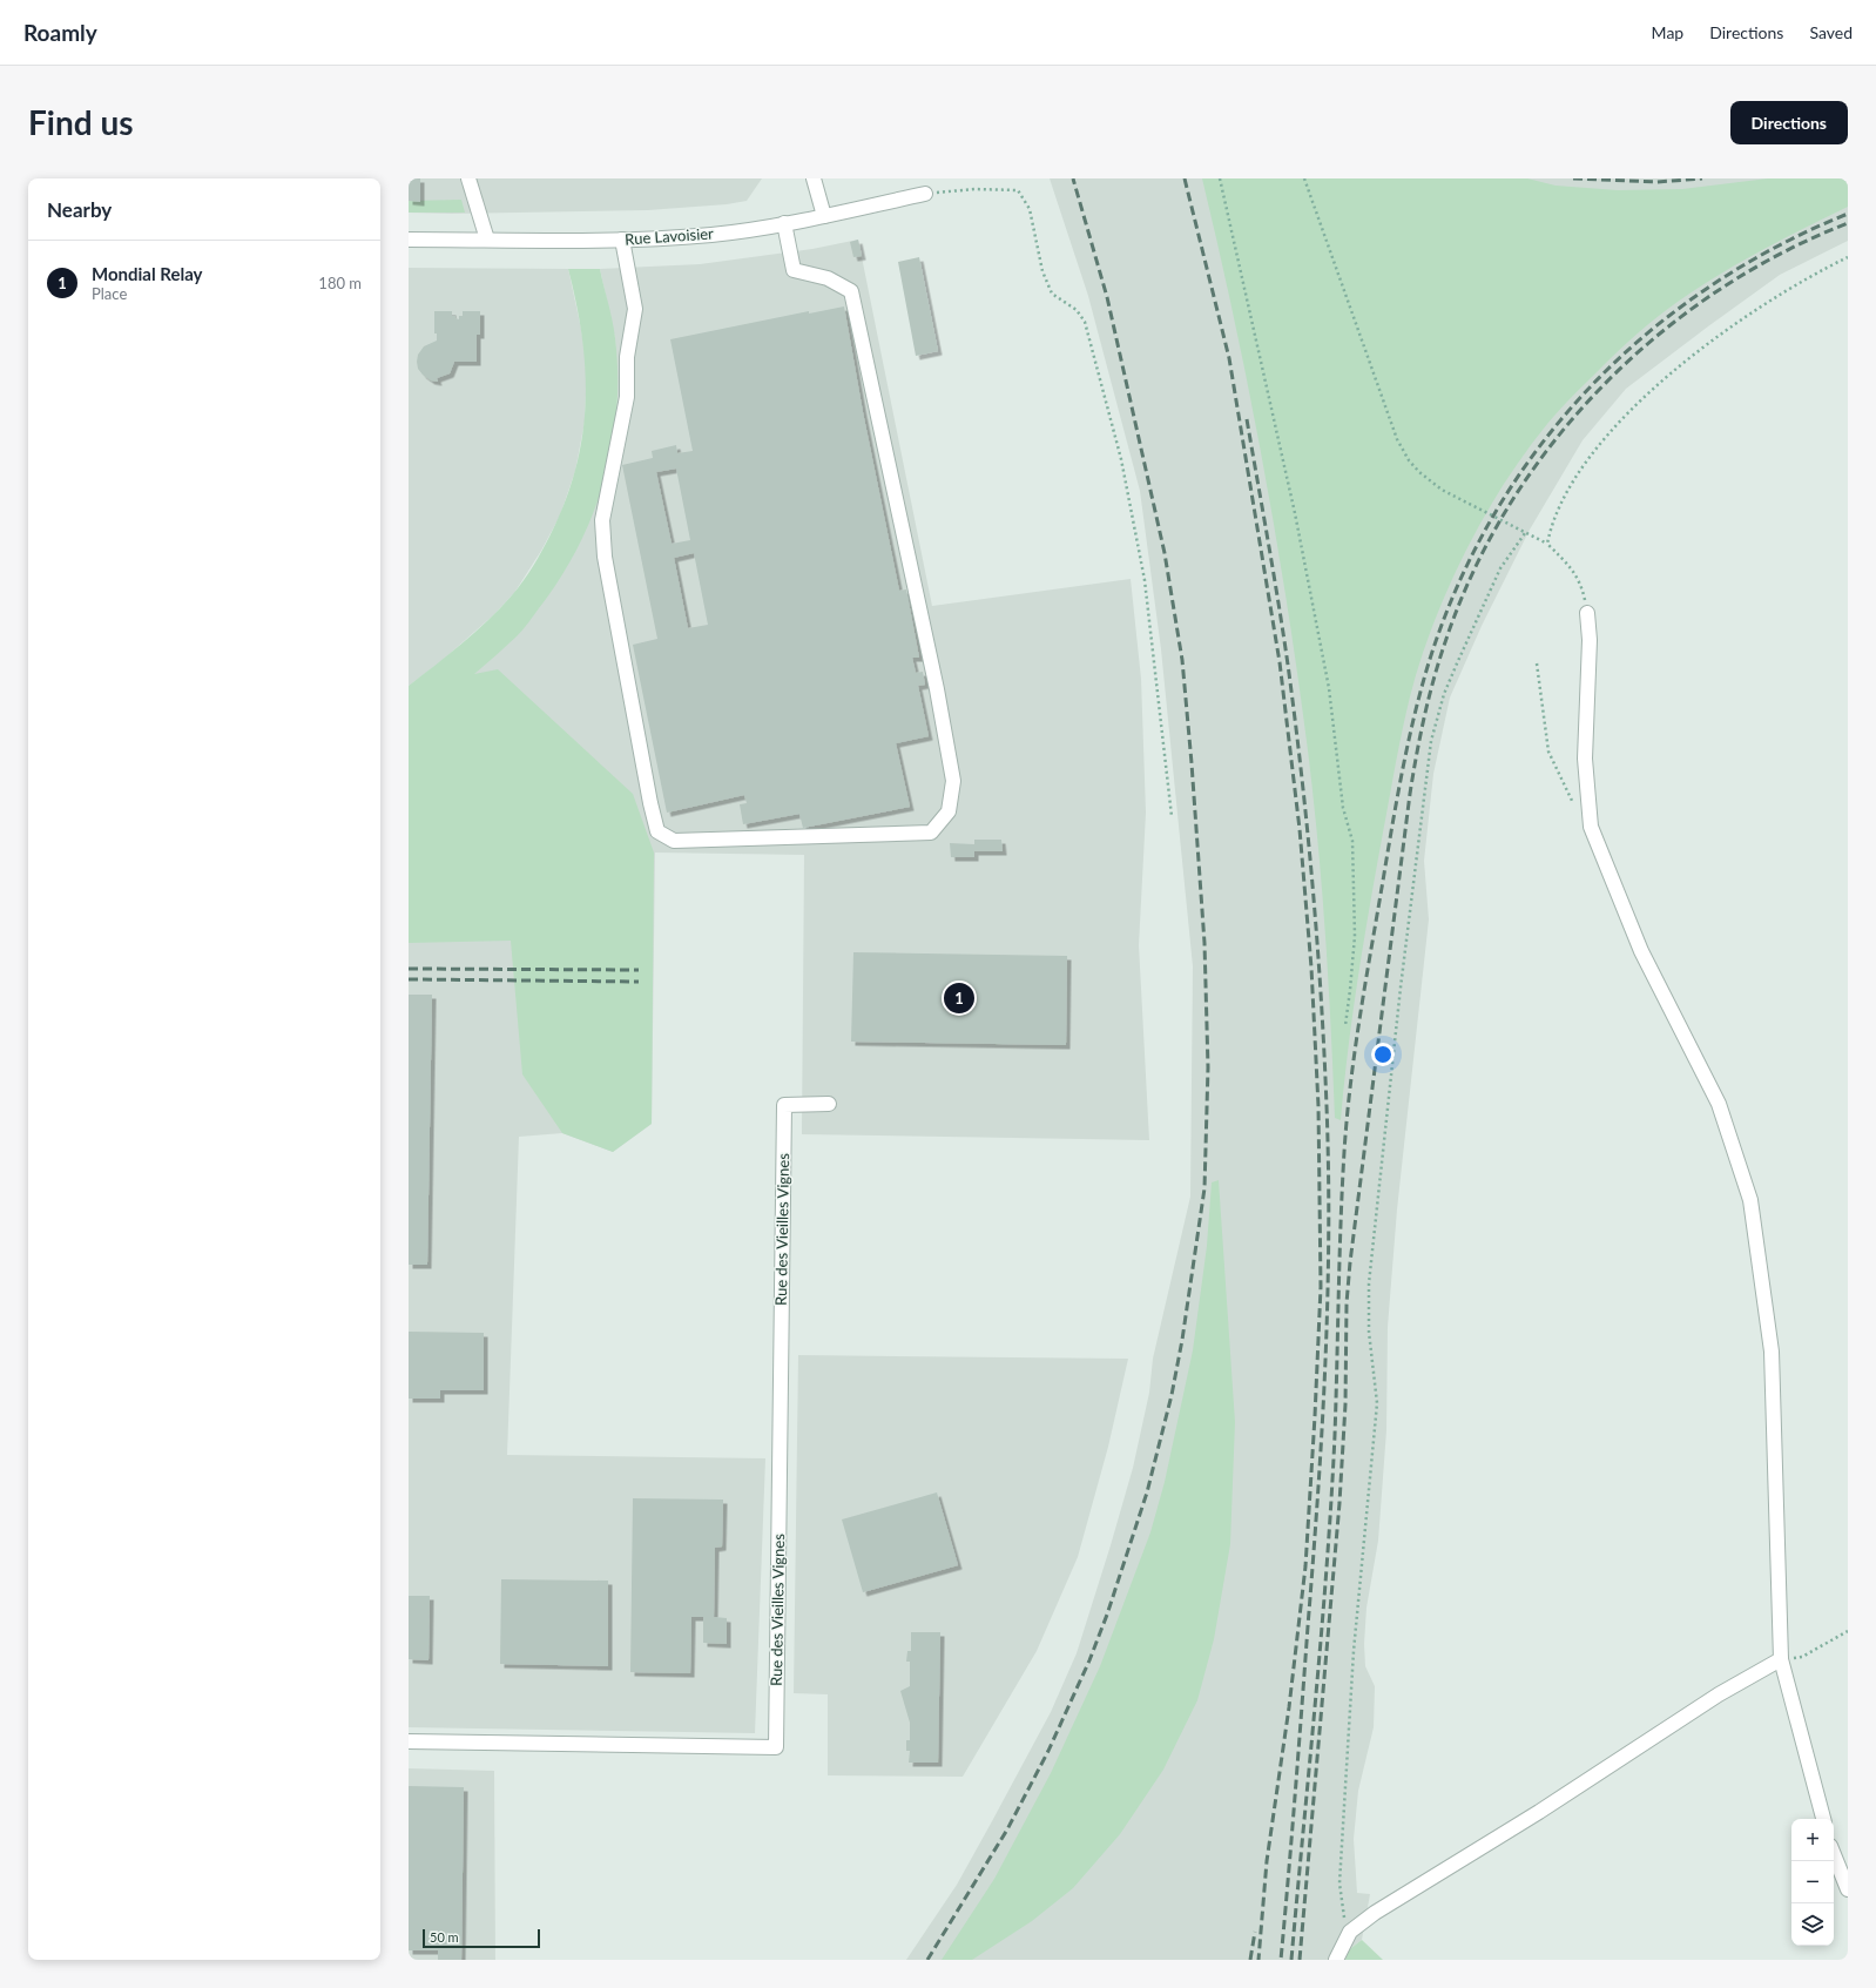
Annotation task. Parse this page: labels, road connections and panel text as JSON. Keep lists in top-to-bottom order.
{
  "streets": {
    "street": ["Rue Lavoisier", "Rue des Vieilles Vignes"]
  },
  "scale_bar": "50 m",
  "page": {
    "header": "Roamly",
    "nav": ["Map", "Directions", "Saved"],
    "buttons": "Directions",
    "title": "Find us",
    "heading": "Nearby",
    "list": [
      {
        "mark": "1",
        "name": "Mondial Relay",
        "note": "Place",
        "value": "180 m"
      }
    ],
    "pins": "1",
    "map_buttons": ["+", "−"],
    "scale": "50 m"
  }
}
